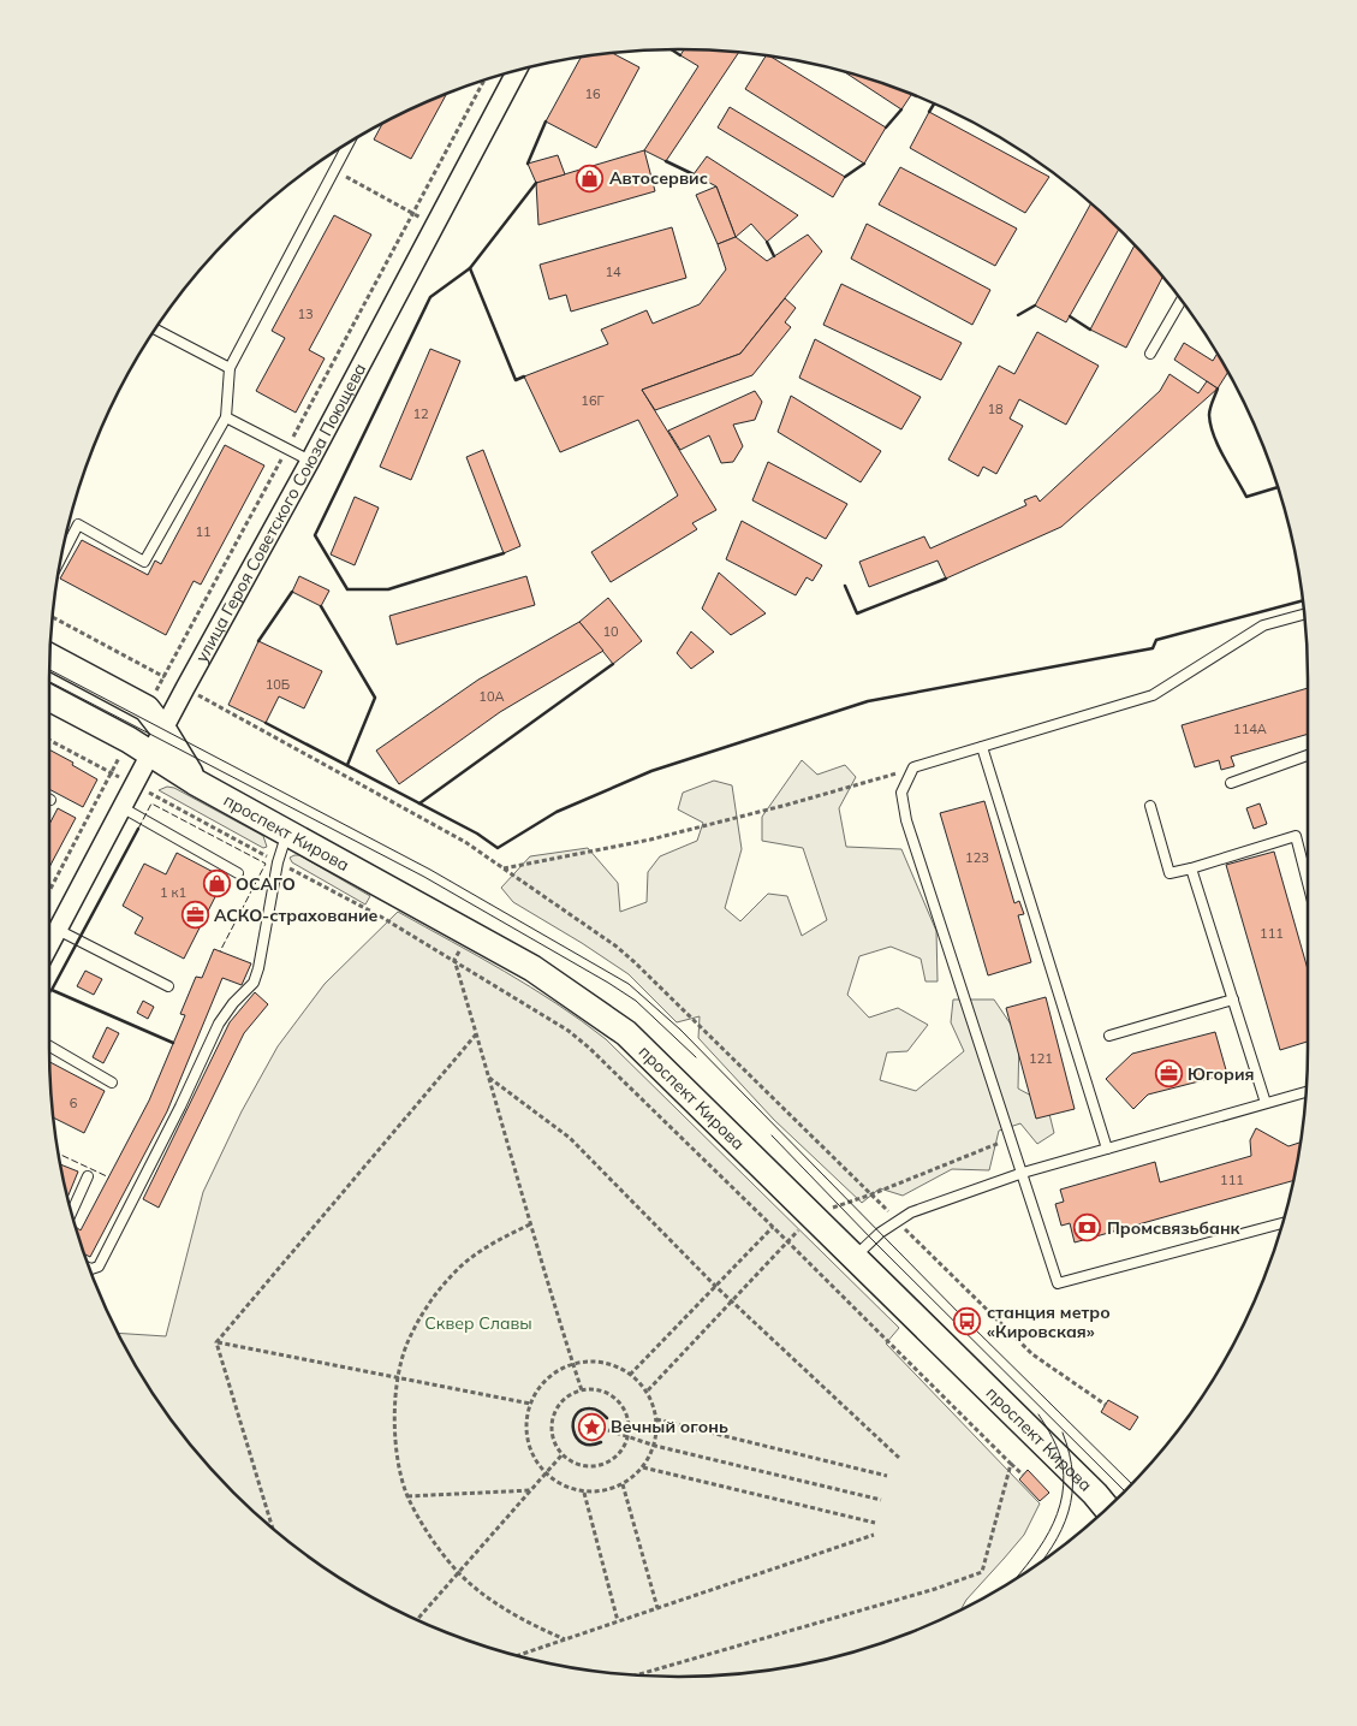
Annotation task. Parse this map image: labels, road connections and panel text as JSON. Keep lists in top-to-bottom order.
{
  "streets": {
    "street": ["улица Героя Советского Союза Поющева", "проспект Кирова"]
  },
  "crossings": [
    ["улица Героя Советского Союза Поющева", "проспект Кирова"]
  ],
  "parks": ["Сквер Славы"],
  "places": {
    "shop": ["Автосервис", "ОСАГО"],
    "office": ["АСКО-страхование", "Югория"],
    "bank": ["Промсвязьбанк"],
    "bus stop": ["станция метро «Кировская»"],
    "place": ["Вечный огонь"]
  },
  "house_numbers": [
    "16",
    "14",
    "13",
    "16Г",
    "18",
    "12",
    "11",
    "10",
    "10Б",
    "10А",
    "114А",
    "123",
    "1 к1",
    "111",
    "121",
    "6",
    "111"
  ]
}
